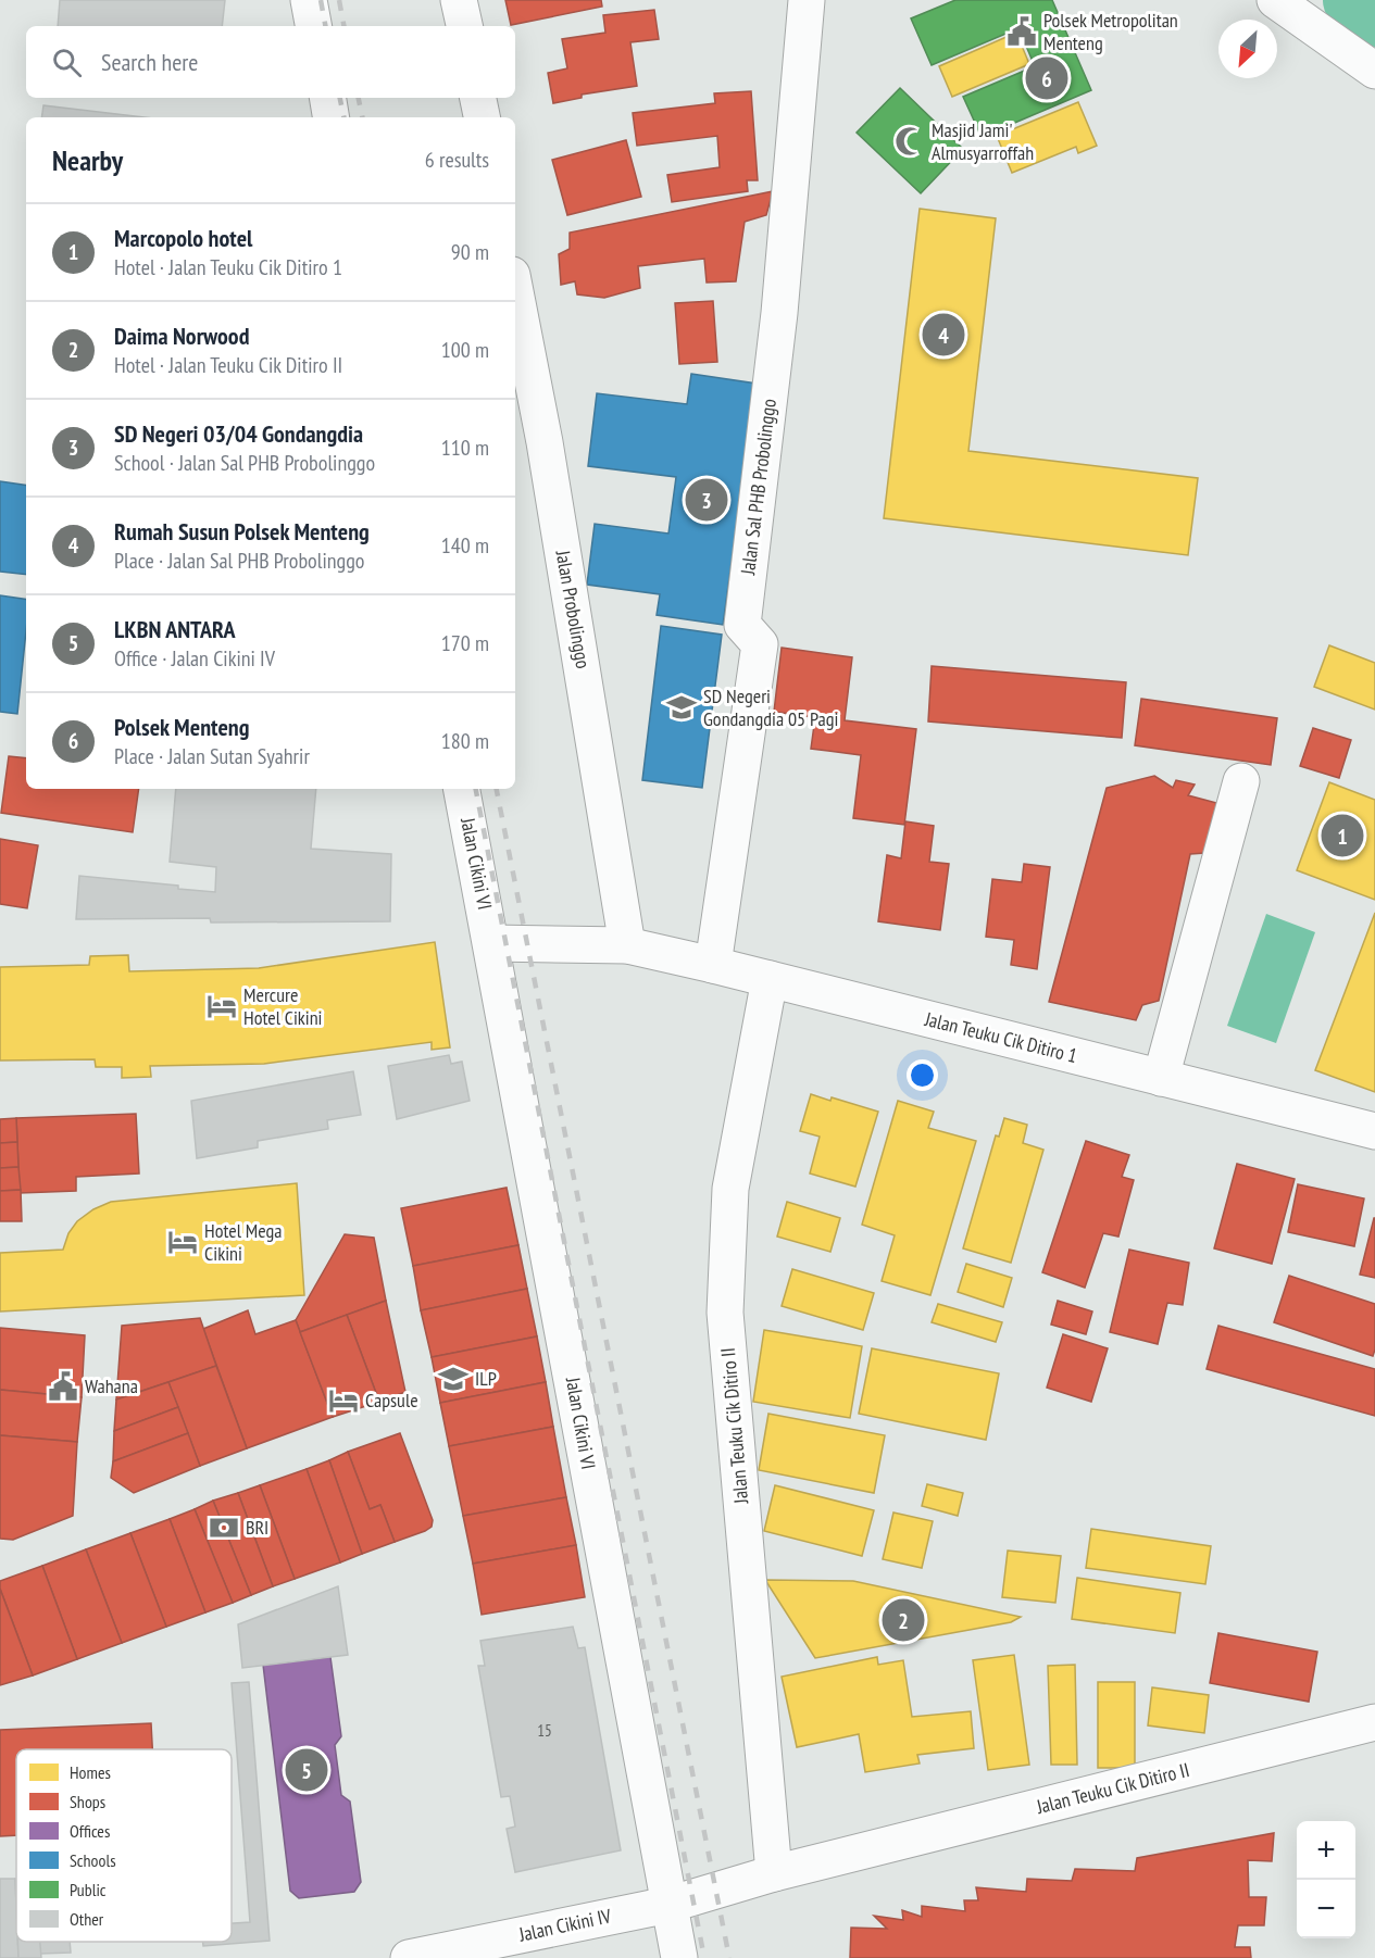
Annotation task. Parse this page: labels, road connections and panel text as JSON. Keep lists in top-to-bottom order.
{
  "streets": {
    "street": [
      "Jalan Sal PHB Probolinggo",
      "Jalan Probolinggo",
      "Jalan Cikini VI",
      "Jalan Teuku Cik Ditiro 1",
      "Jalan Teuku Cik Ditiro II",
      "Jalan Cikini IV"
    ]
  },
  "crossings": [
    ["Jalan Sal PHB Probolinggo", "Jalan Teuku Cik Ditiro 1"],
    ["Jalan Probolinggo", "Jalan Teuku Cik Ditiro 1"],
    ["Jalan Cikini VI", "Jalan Teuku Cik Ditiro II"],
    ["Jalan Cikini VI", "Jalan Cikini IV"],
    ["Jalan Teuku Cik Ditiro 1", "Jalan Teuku Cik Ditiro II"],
    ["Jalan Teuku Cik Ditiro II", "Jalan Cikini IV"]
  ],
  "places": {
    "public building": ["Polsek Metropolitan Menteng", "Wahana"],
    "mosque": ["Masjid Jami' Almusyarroffah"],
    "school or university": ["SD Negeri Gondangdia 05 Pagi", "ILP"],
    "hotel": ["Mercure Hotel Cikini", "Hotel Mega Cikini", "Capsule"],
    "bank": ["BRI"]
  },
  "house_numbers": ["15"],
  "legend": [
    "Homes",
    "Shops",
    "Offices",
    "Schools",
    "Public",
    "Other"
  ],
  "north": "bottom left",
  "page": {
    "search": "Search here",
    "pins": [
      "6",
      "4",
      "3",
      "1",
      "2",
      "5"
    ],
    "heading": ["Nearby", "6 results"],
    "list": [
      {
        "mark": "1",
        "name": "Marcopolo hotel",
        "note": "Hotel · Jalan Teuku Cik Ditiro 1",
        "value": "90 m"
      },
      {
        "mark": "2",
        "name": "Daima Norwood",
        "note": "Hotel · Jalan Teuku Cik Ditiro II",
        "value": "100 m"
      },
      {
        "mark": "3",
        "name": "SD Negeri 03/04 Gondangdia",
        "note": "School · Jalan Sal PHB Probolinggo",
        "value": "110 m"
      },
      {
        "mark": "4",
        "name": "Rumah Susun Polsek Menteng",
        "note": "Place · Jalan Sal PHB Probolinggo",
        "value": "140 m"
      },
      {
        "mark": "5",
        "name": "LKBN ANTARA",
        "note": "Office · Jalan Cikini IV",
        "value": "170 m"
      },
      {
        "mark": "6",
        "name": "Polsek Menteng",
        "note": "Place · Jalan Sutan Syahrir",
        "value": "180 m"
      }
    ],
    "map_buttons": ["+", "−"]
  }
}
